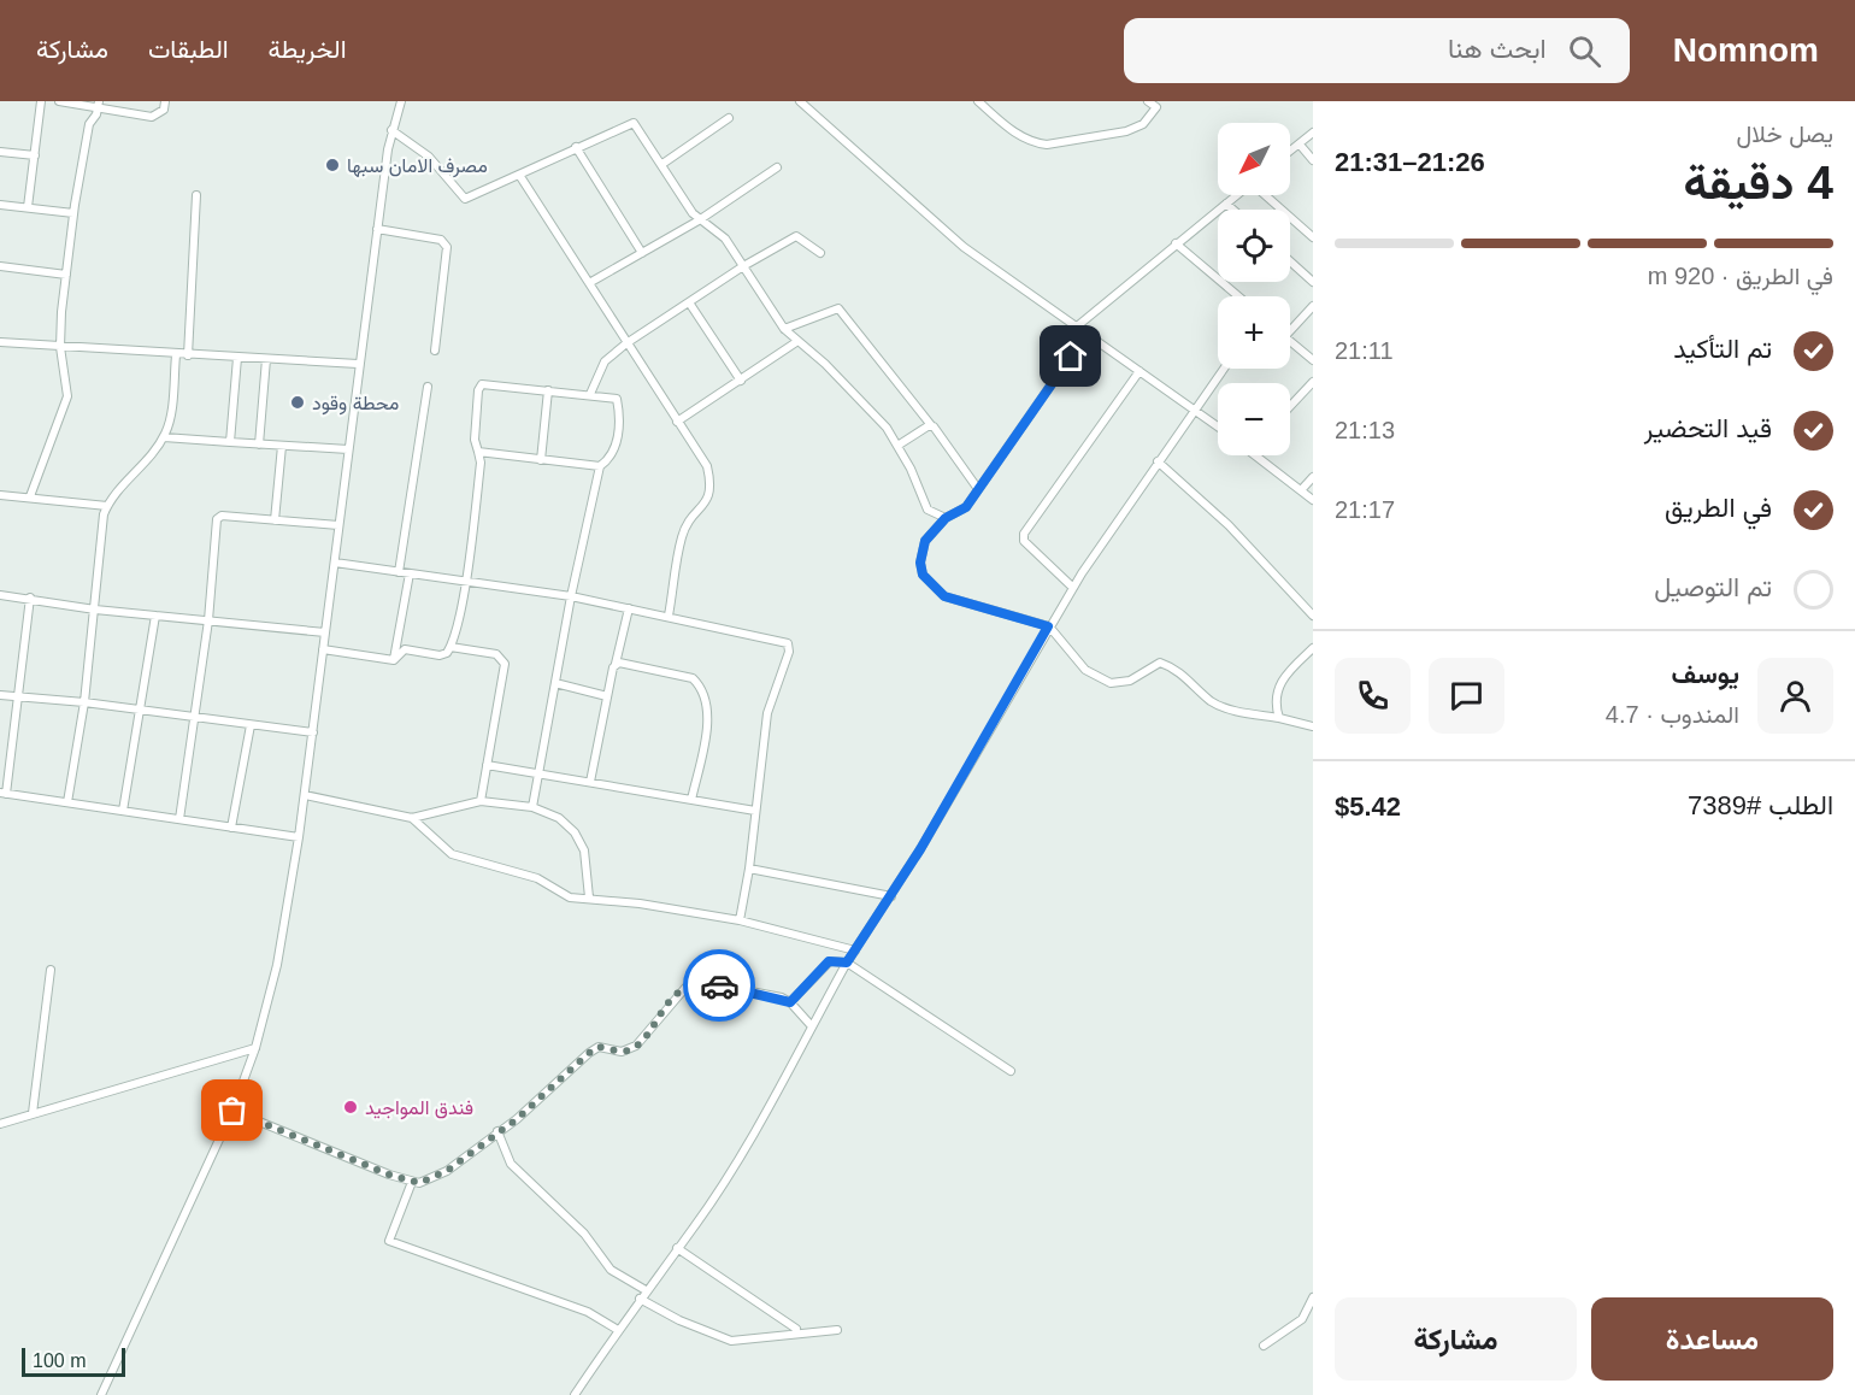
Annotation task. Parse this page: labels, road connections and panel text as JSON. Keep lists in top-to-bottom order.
{
  "places": ["مصرف الامان سبها", "محطة وقود", "فندق المواجيد"],
  "scale_bar": "100 m",
  "north": "bottom left",
  "page": {
    "header": "Nomnom",
    "search": "ابحث هنا",
    "nav": ["الخريطة", "الطبقات", "مشاركة"],
    "heading": ["4 دقيقة", "يصل خلال", "21:26–21:31"],
    "panel": [
      "يوسف",
      "المندوب · 4.7",
      "الطلب #7389",
      "$5.42"
    ],
    "map_buttons": ["+", "−"],
    "bar": "في الطريق · 920 m",
    "list": [
      ["تم التأكيد", "21:11"],
      ["قيد التحضير", "21:13"],
      ["في الطريق", "21:17"],
      "تم التوصيل"
    ],
    "buttons": ["مساعدة", "مشاركة"],
    "scale": "100 m"
  }
}
